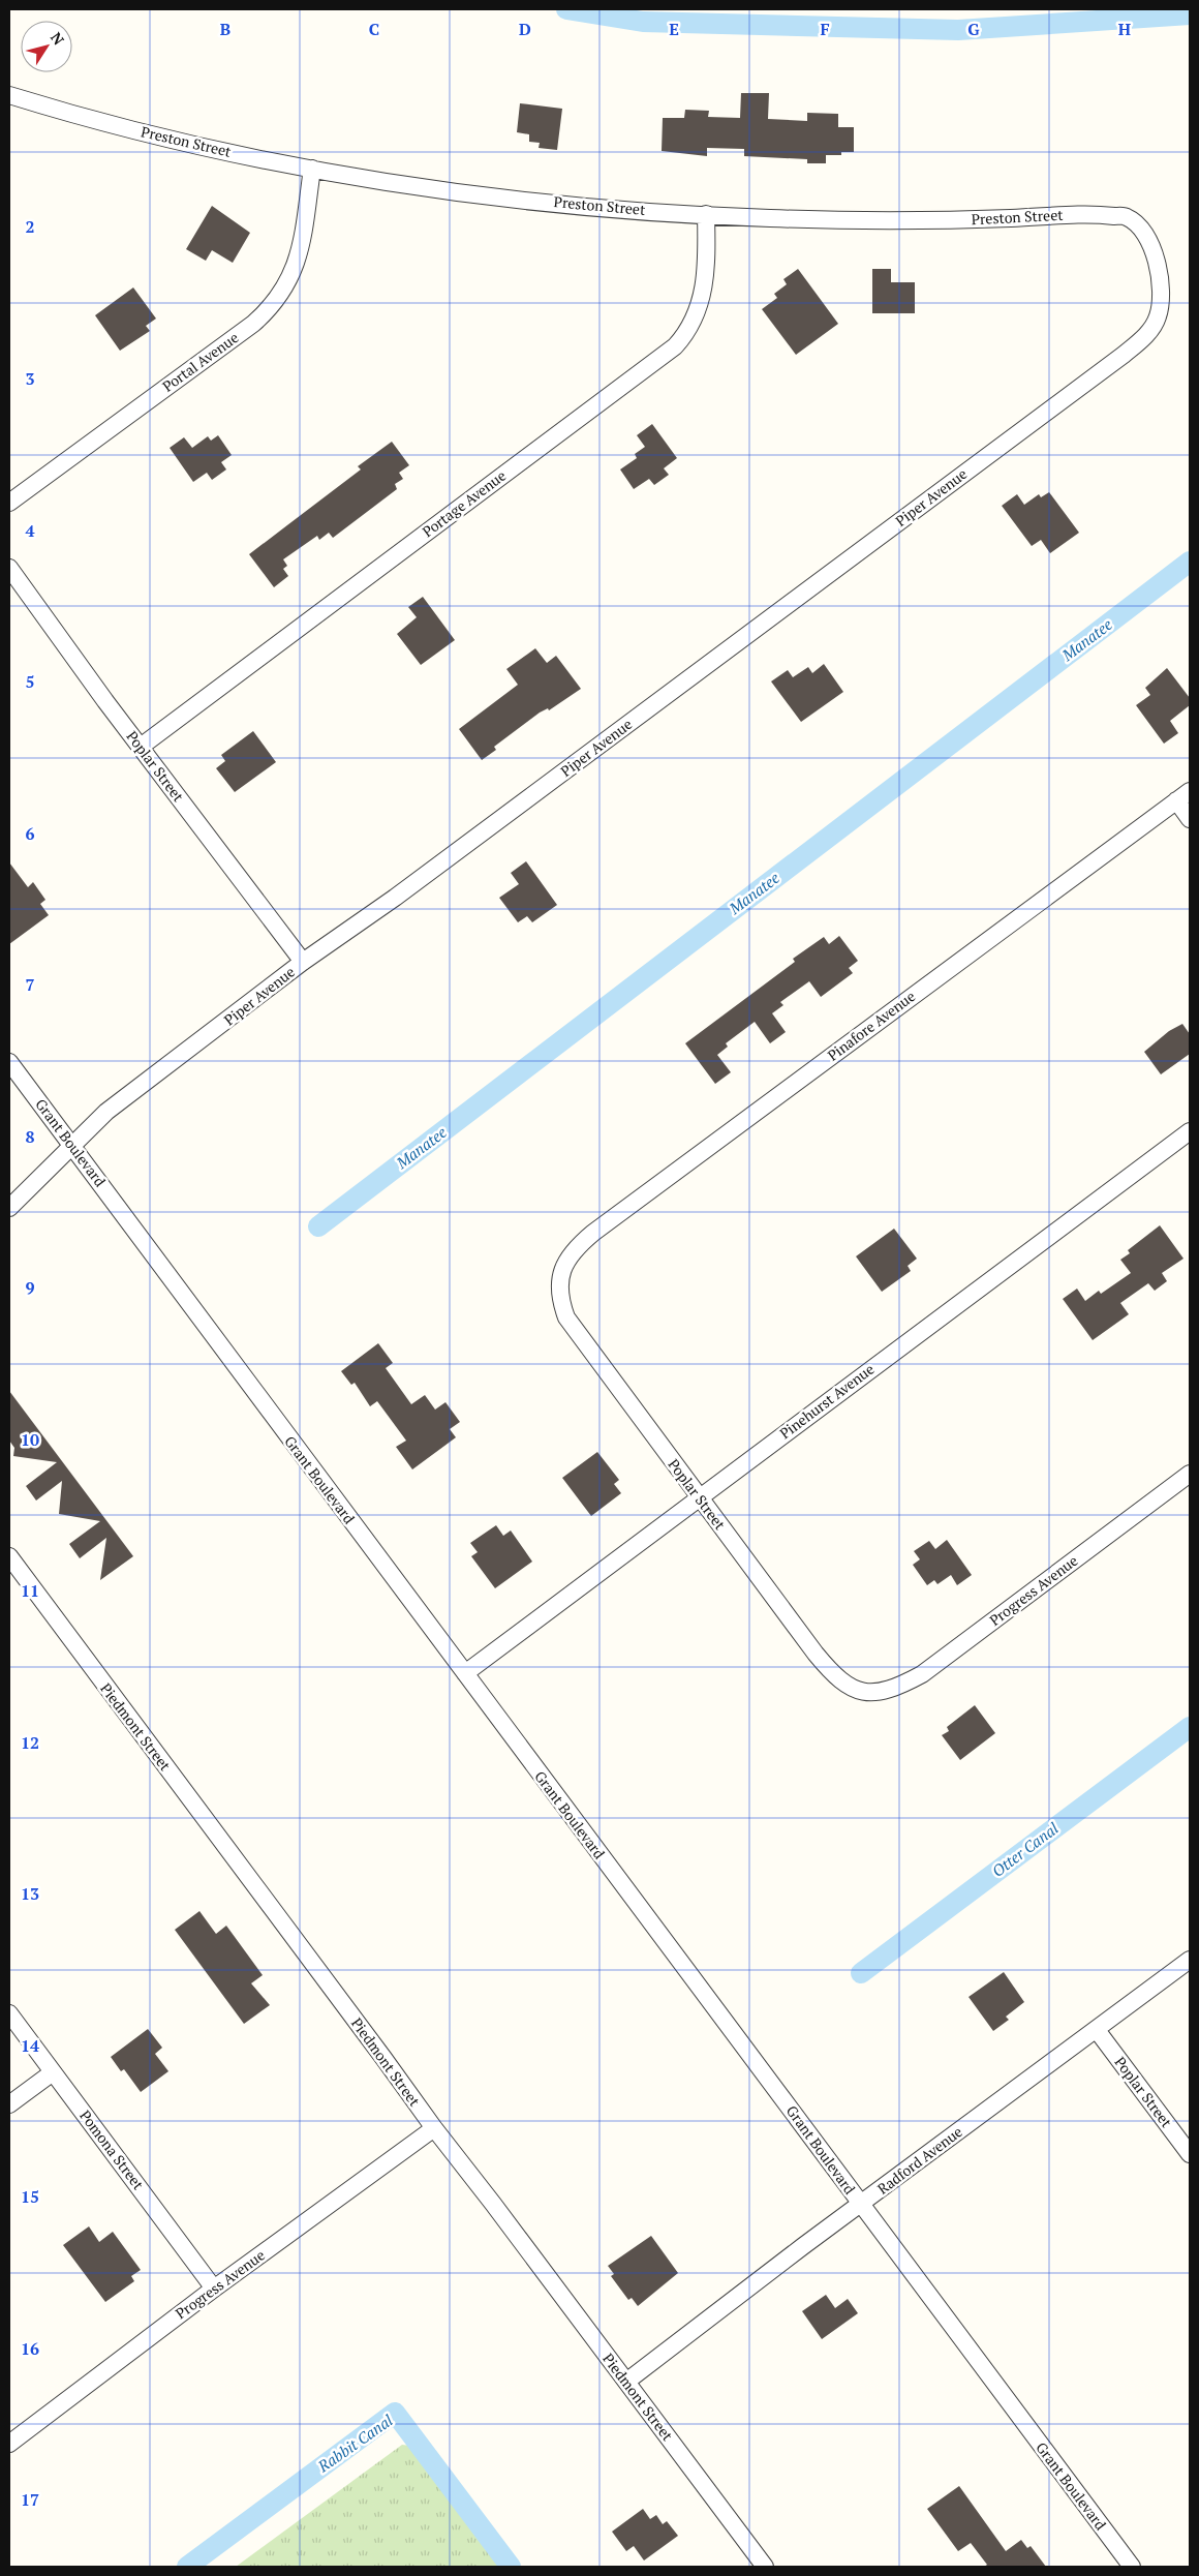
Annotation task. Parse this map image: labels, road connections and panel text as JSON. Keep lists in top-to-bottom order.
{
  "streets": {
    "street": [
      "Preston Street",
      "Portal Avenue",
      "Piper Avenue",
      "Portage Avenue",
      "Poplar Street",
      "Pinafore Avenue",
      "Grant Boulevard",
      "Pinehurst Avenue",
      "Progress Avenue",
      "Piedmont Street",
      "Pomona Street",
      "Radford Avenue"
    ]
  },
  "crossings": [
    ["Preston Street", "Portal Avenue"],
    ["Preston Street", "Piper Avenue"],
    ["Preston Street", "Portage Avenue"],
    ["Piper Avenue", "Poplar Street"],
    ["Piper Avenue", "Grant Boulevard"],
    ["Portage Avenue", "Poplar Street"],
    ["Poplar Street", "Pinafore Avenue"],
    ["Poplar Street", "Pinehurst Avenue"],
    ["Poplar Street", "Progress Avenue"],
    ["Poplar Street", "Radford Avenue"],
    ["Grant Boulevard", "Pinehurst Avenue"],
    ["Grant Boulevard", "Radford Avenue"],
    ["Progress Avenue", "Piedmont Street"],
    ["Progress Avenue", "Pomona Street"],
    ["Piedmont Street", "Radford Avenue"]
  ],
  "water": ["Manatee", "Otter Canal", "Rabbit Canal"],
  "north": "top right",
  "grid": {
    "columns": [
      "B",
      "C",
      "D",
      "E",
      "F",
      "G",
      "H"
    ],
    "rows": [
      "2",
      "3",
      "4",
      "5",
      "6",
      "7",
      "8",
      "9",
      "10",
      "11",
      "12",
      "13",
      "14",
      "15",
      "16",
      "17"
    ]
  }
}
